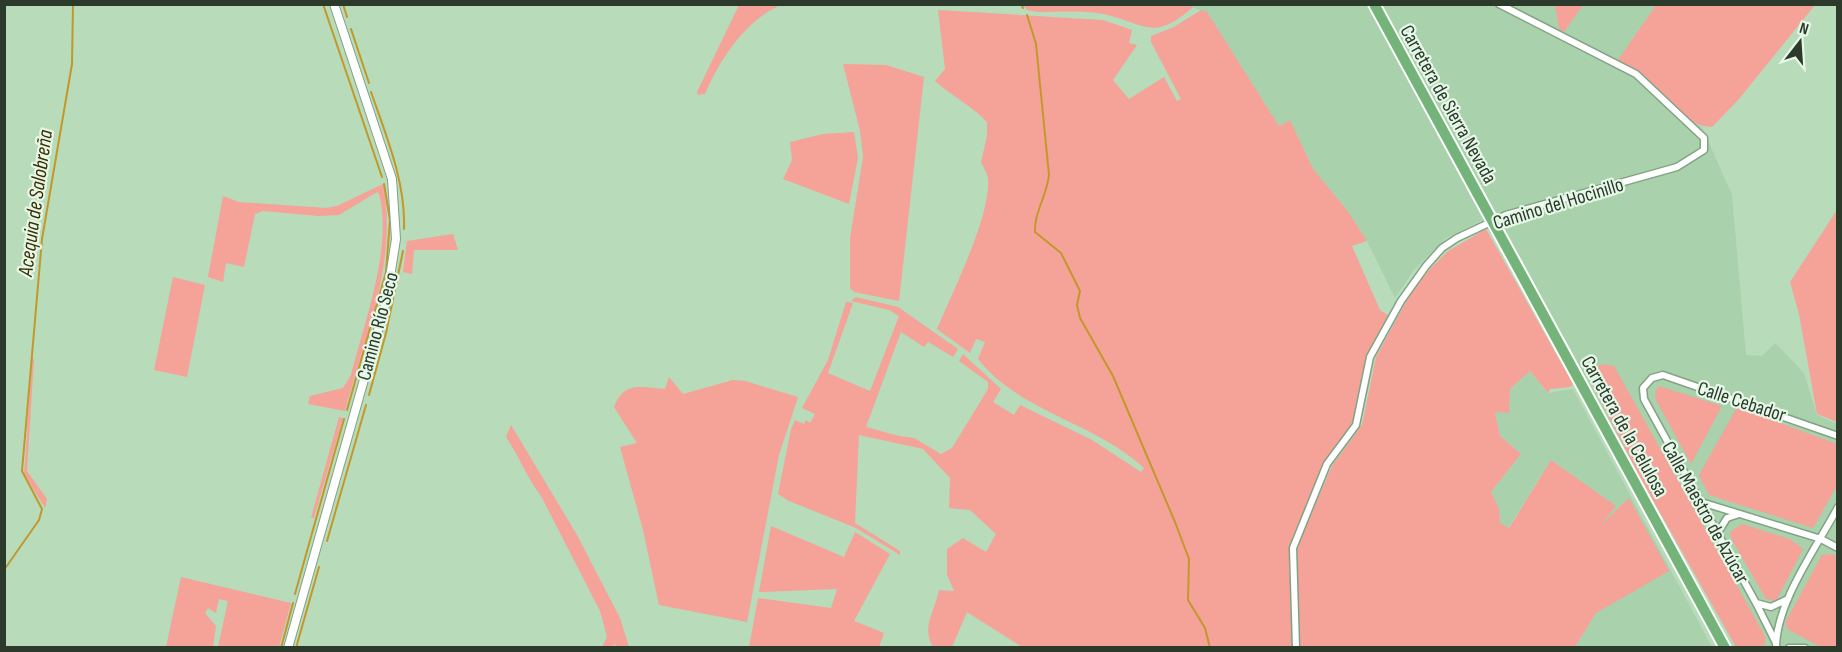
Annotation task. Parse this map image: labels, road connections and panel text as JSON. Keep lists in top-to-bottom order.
{
  "streets": {
    "highway": ["Carretera de Sierra Nevada", "Carretera de la Celulosa"],
    "street": [
      "Camino del Hocinillo",
      "Camino Río Seco",
      "Calle Cebador",
      "Calle Maestro de Azúcar"
    ]
  },
  "crossings": [
    ["Carretera de Sierra Nevada", "Camino del Hocinillo"],
    ["Carretera de Sierra Nevada", "Carretera de la Celulosa"],
    ["Camino del Hocinillo", "Carretera de la Celulosa"],
    ["Calle Cebador", "Calle Maestro de Azúcar"]
  ],
  "water": ["Acequia de Salobreña"],
  "north": "top"
}
